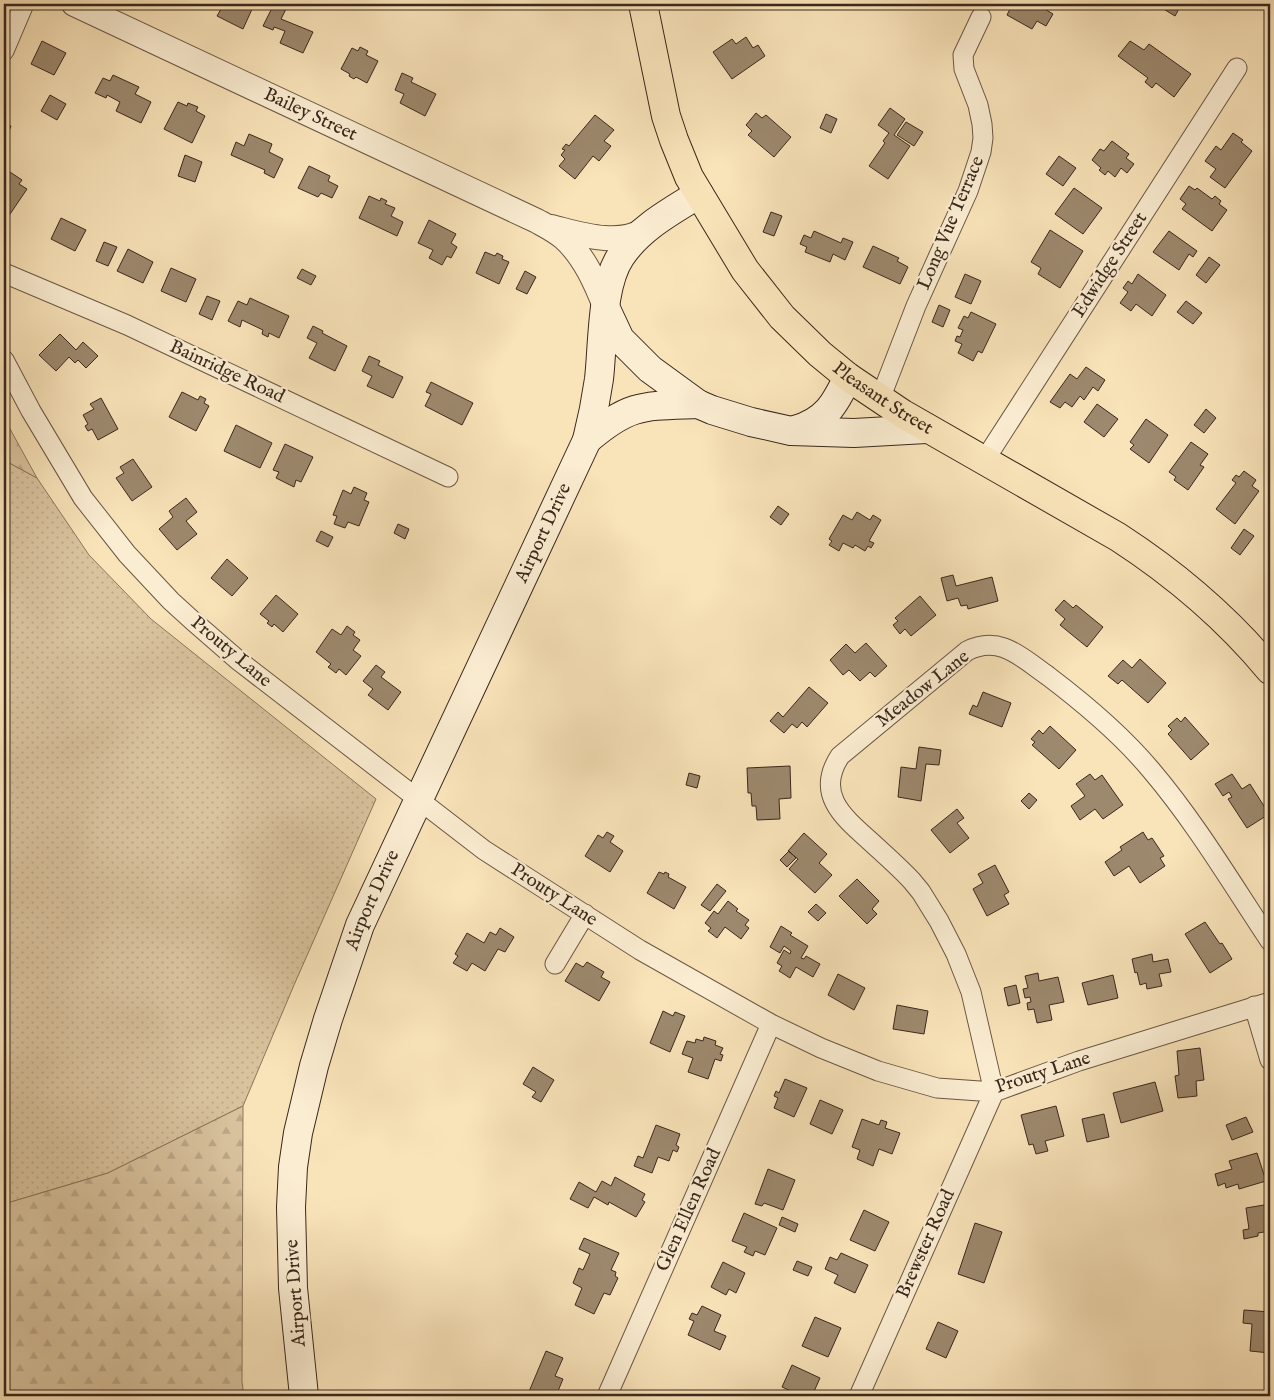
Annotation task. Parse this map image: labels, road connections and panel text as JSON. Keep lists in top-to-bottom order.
{
  "streets": {
    "main road": ["Bailey Street", "Pleasant Street", "Airport Drive"],
    "street": [
      "Long Vue Terrace",
      "Edwidge Street",
      "Bainridge Road",
      "Prouty Lane",
      "Meadow Lane",
      "Glen Ellen Road",
      "Brewster Road"
    ]
  },
  "crossings": [
    ["Bailey Street", "Pleasant Street"],
    ["Bailey Street", "Airport Drive"],
    ["Long Vue Terrace", "Pleasant Street"],
    ["Edwidge Street", "Pleasant Street"],
    ["Pleasant Street", "Airport Drive"],
    ["Airport Drive", "Prouty Lane"],
    ["Prouty Lane", "Meadow Lane"],
    ["Prouty Lane", "Glen Ellen Road"],
    ["Prouty Lane", "Brewster Road"],
    ["Meadow Lane", "Brewster Road"]
  ]
}
